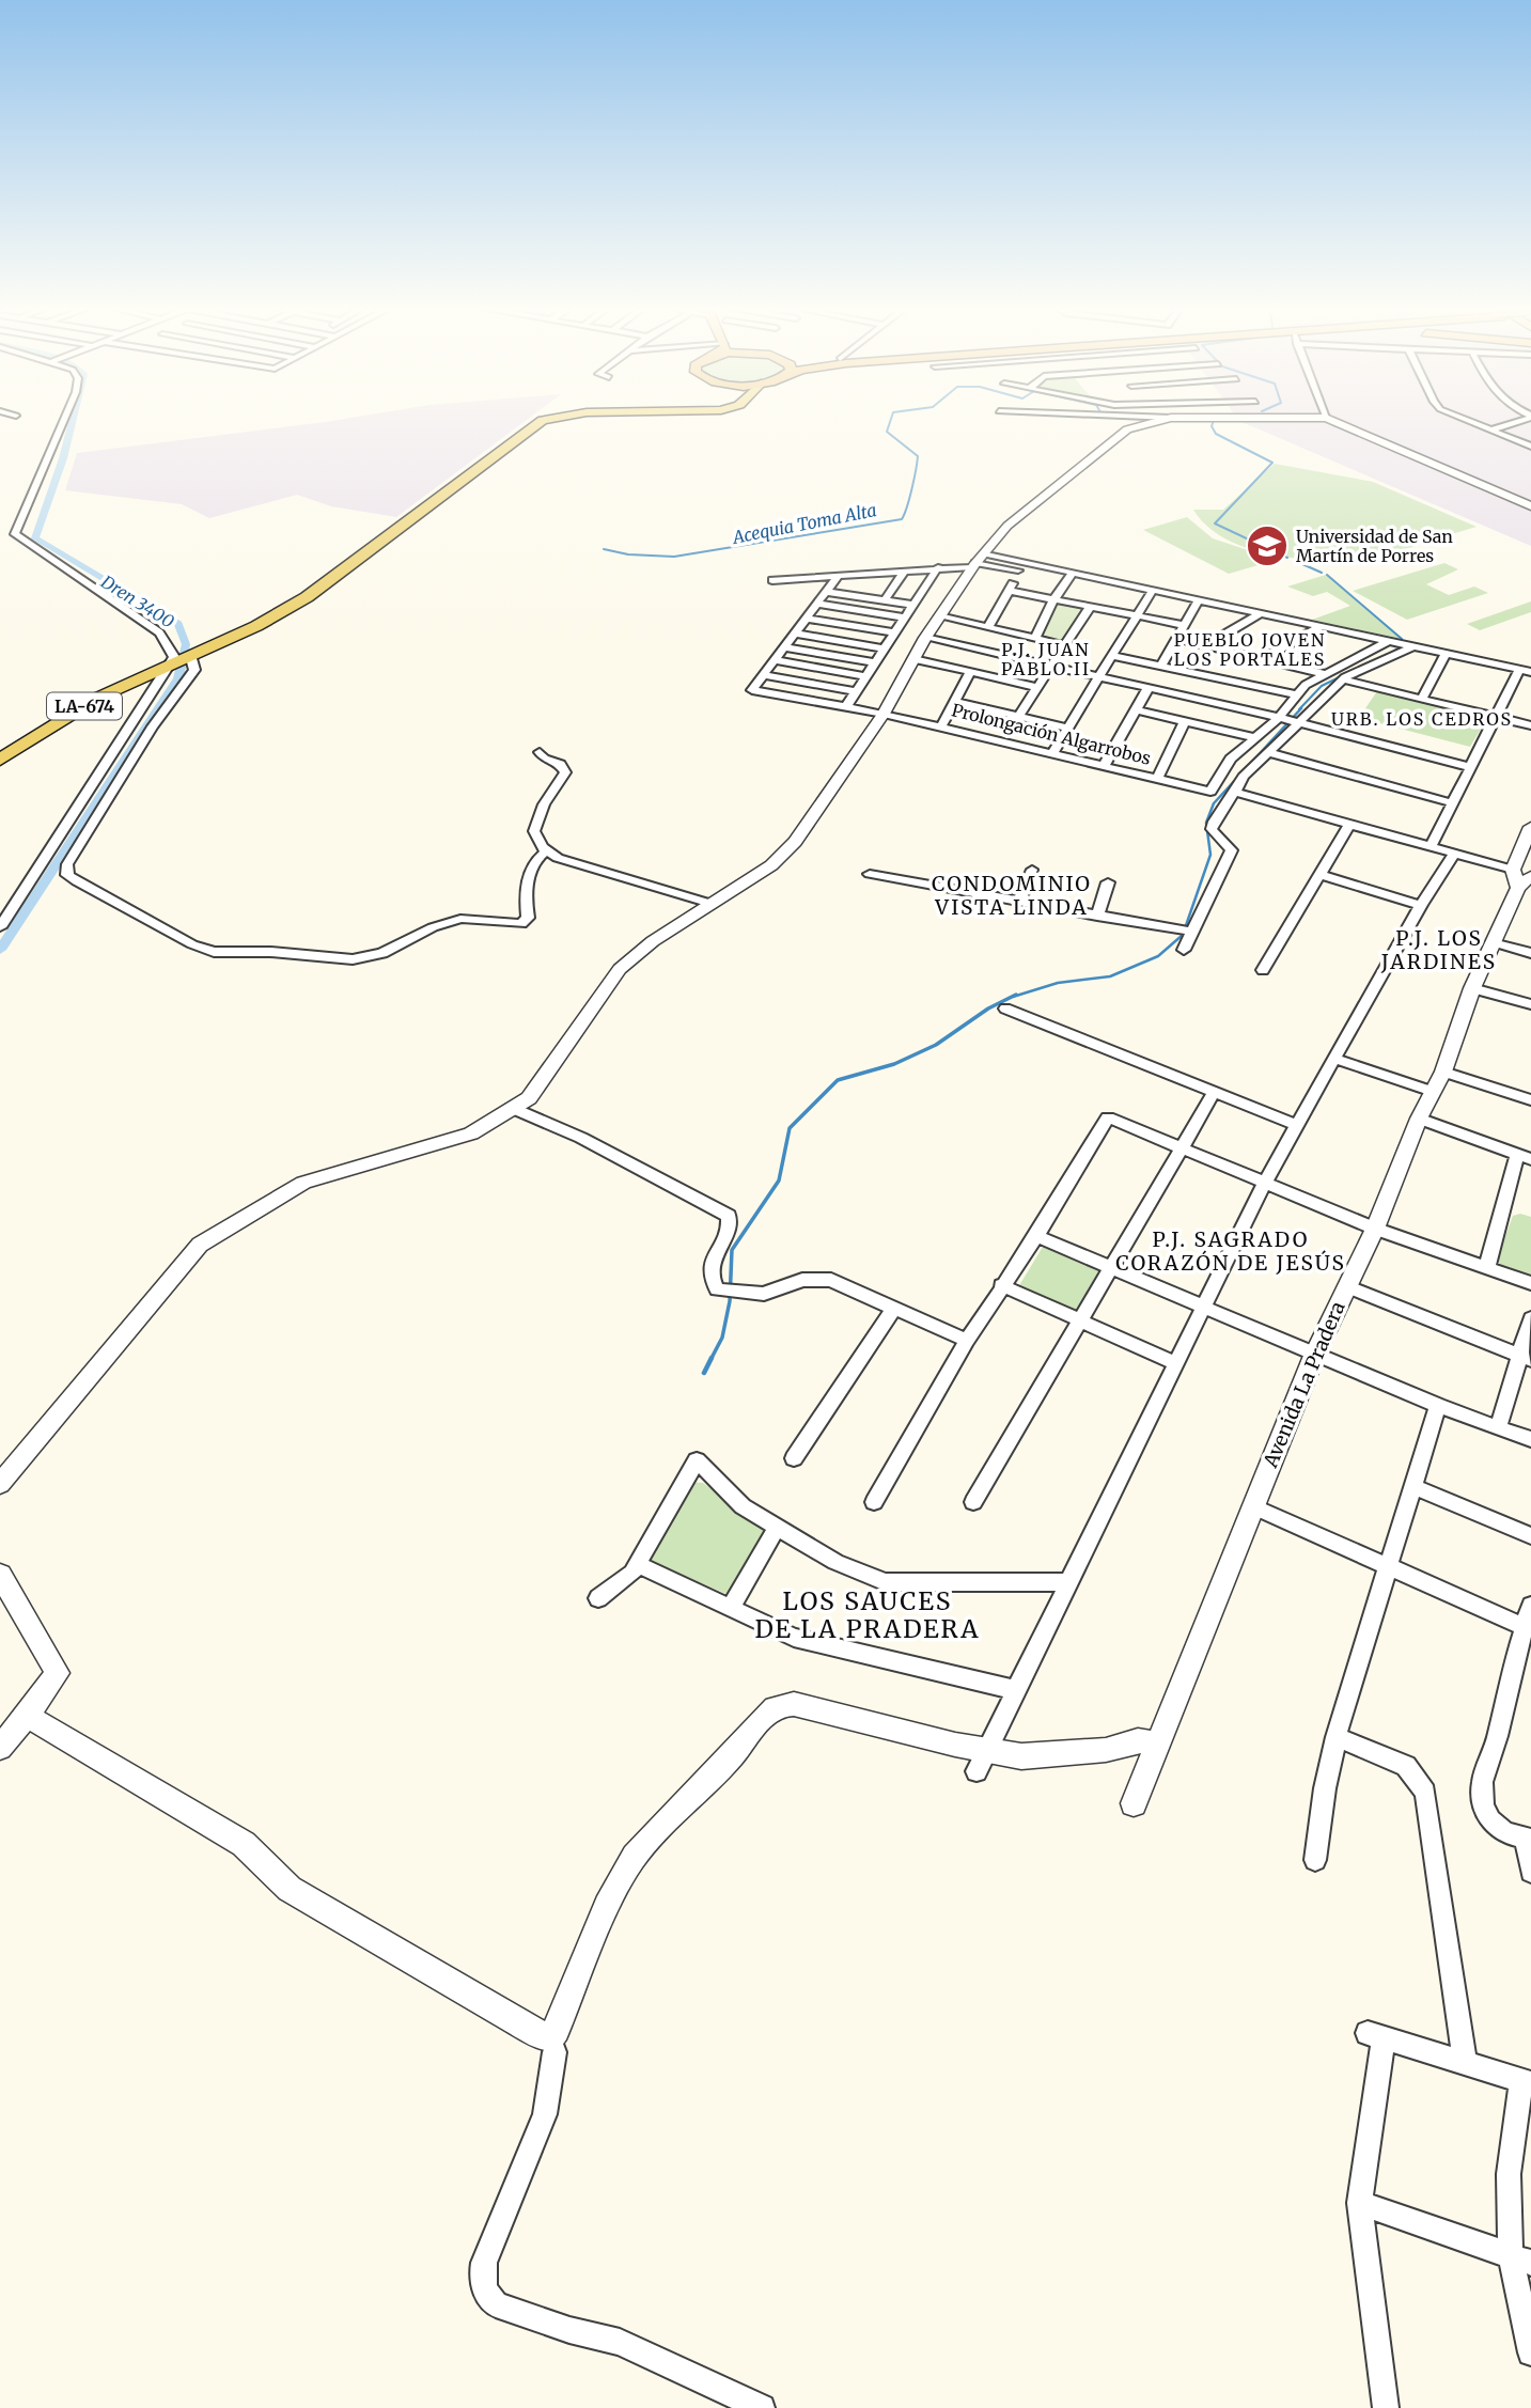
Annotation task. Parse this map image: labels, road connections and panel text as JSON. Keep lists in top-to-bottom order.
{
  "streets": {
    "main road": ["LA-674"],
    "street": ["Prolongación Algarrobos", "Avenida La Pradera"]
  },
  "districts": [
    "PUEBLO JOVEN LOS PORTALES",
    "P.J. JUAN PABLO II",
    "URB. LOS CEDROS",
    "CONDOMINIO VISTA LINDA",
    "P.J. LOS JARDINES",
    "P.J. SAGRADO CORAZÓN DE JESÚS",
    "LOS SAUCES DE LA PRADERA"
  ],
  "water": ["Acequia Toma Alta", "Dren 3400"],
  "places": {
    "school or university": ["Universidad de San Martín de Porres"]
  }
}
